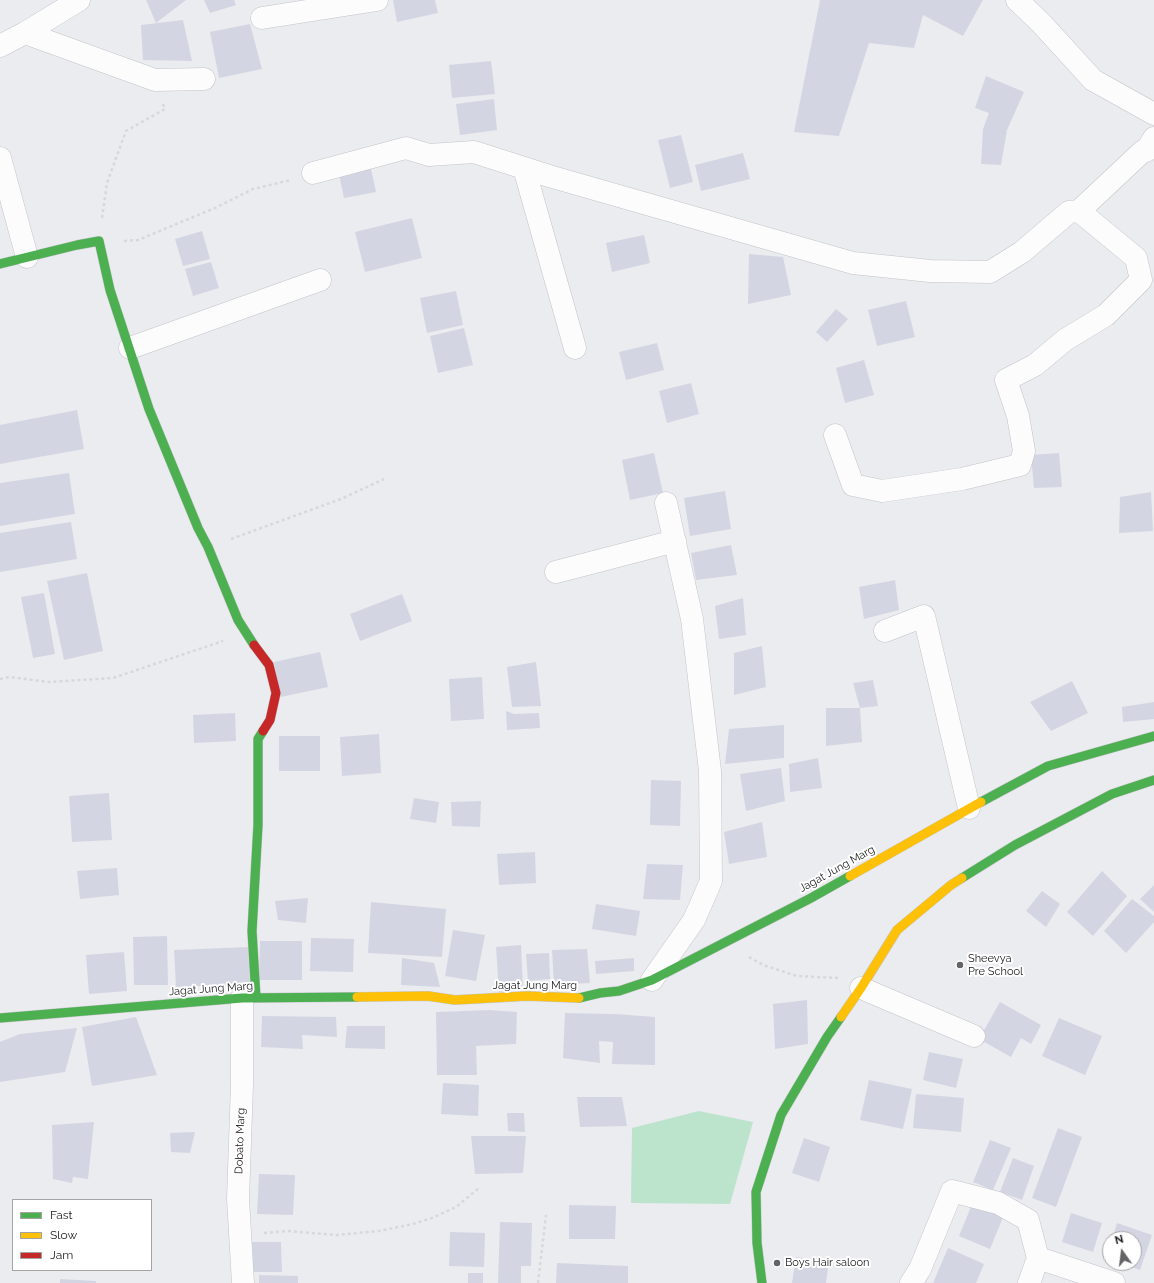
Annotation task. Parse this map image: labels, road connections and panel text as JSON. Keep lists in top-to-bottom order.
{
  "streets": {
    "street": ["Jagat Jung Marg", "Dobato Marg"]
  },
  "crossings": [
    ["Jagat Jung Marg", "Dobato Marg"]
  ],
  "places": ["Sheevya Pre School", "Boys Hair saloon"],
  "legend": ["Fast", "Slow", "Jam"],
  "north": "top"
}
